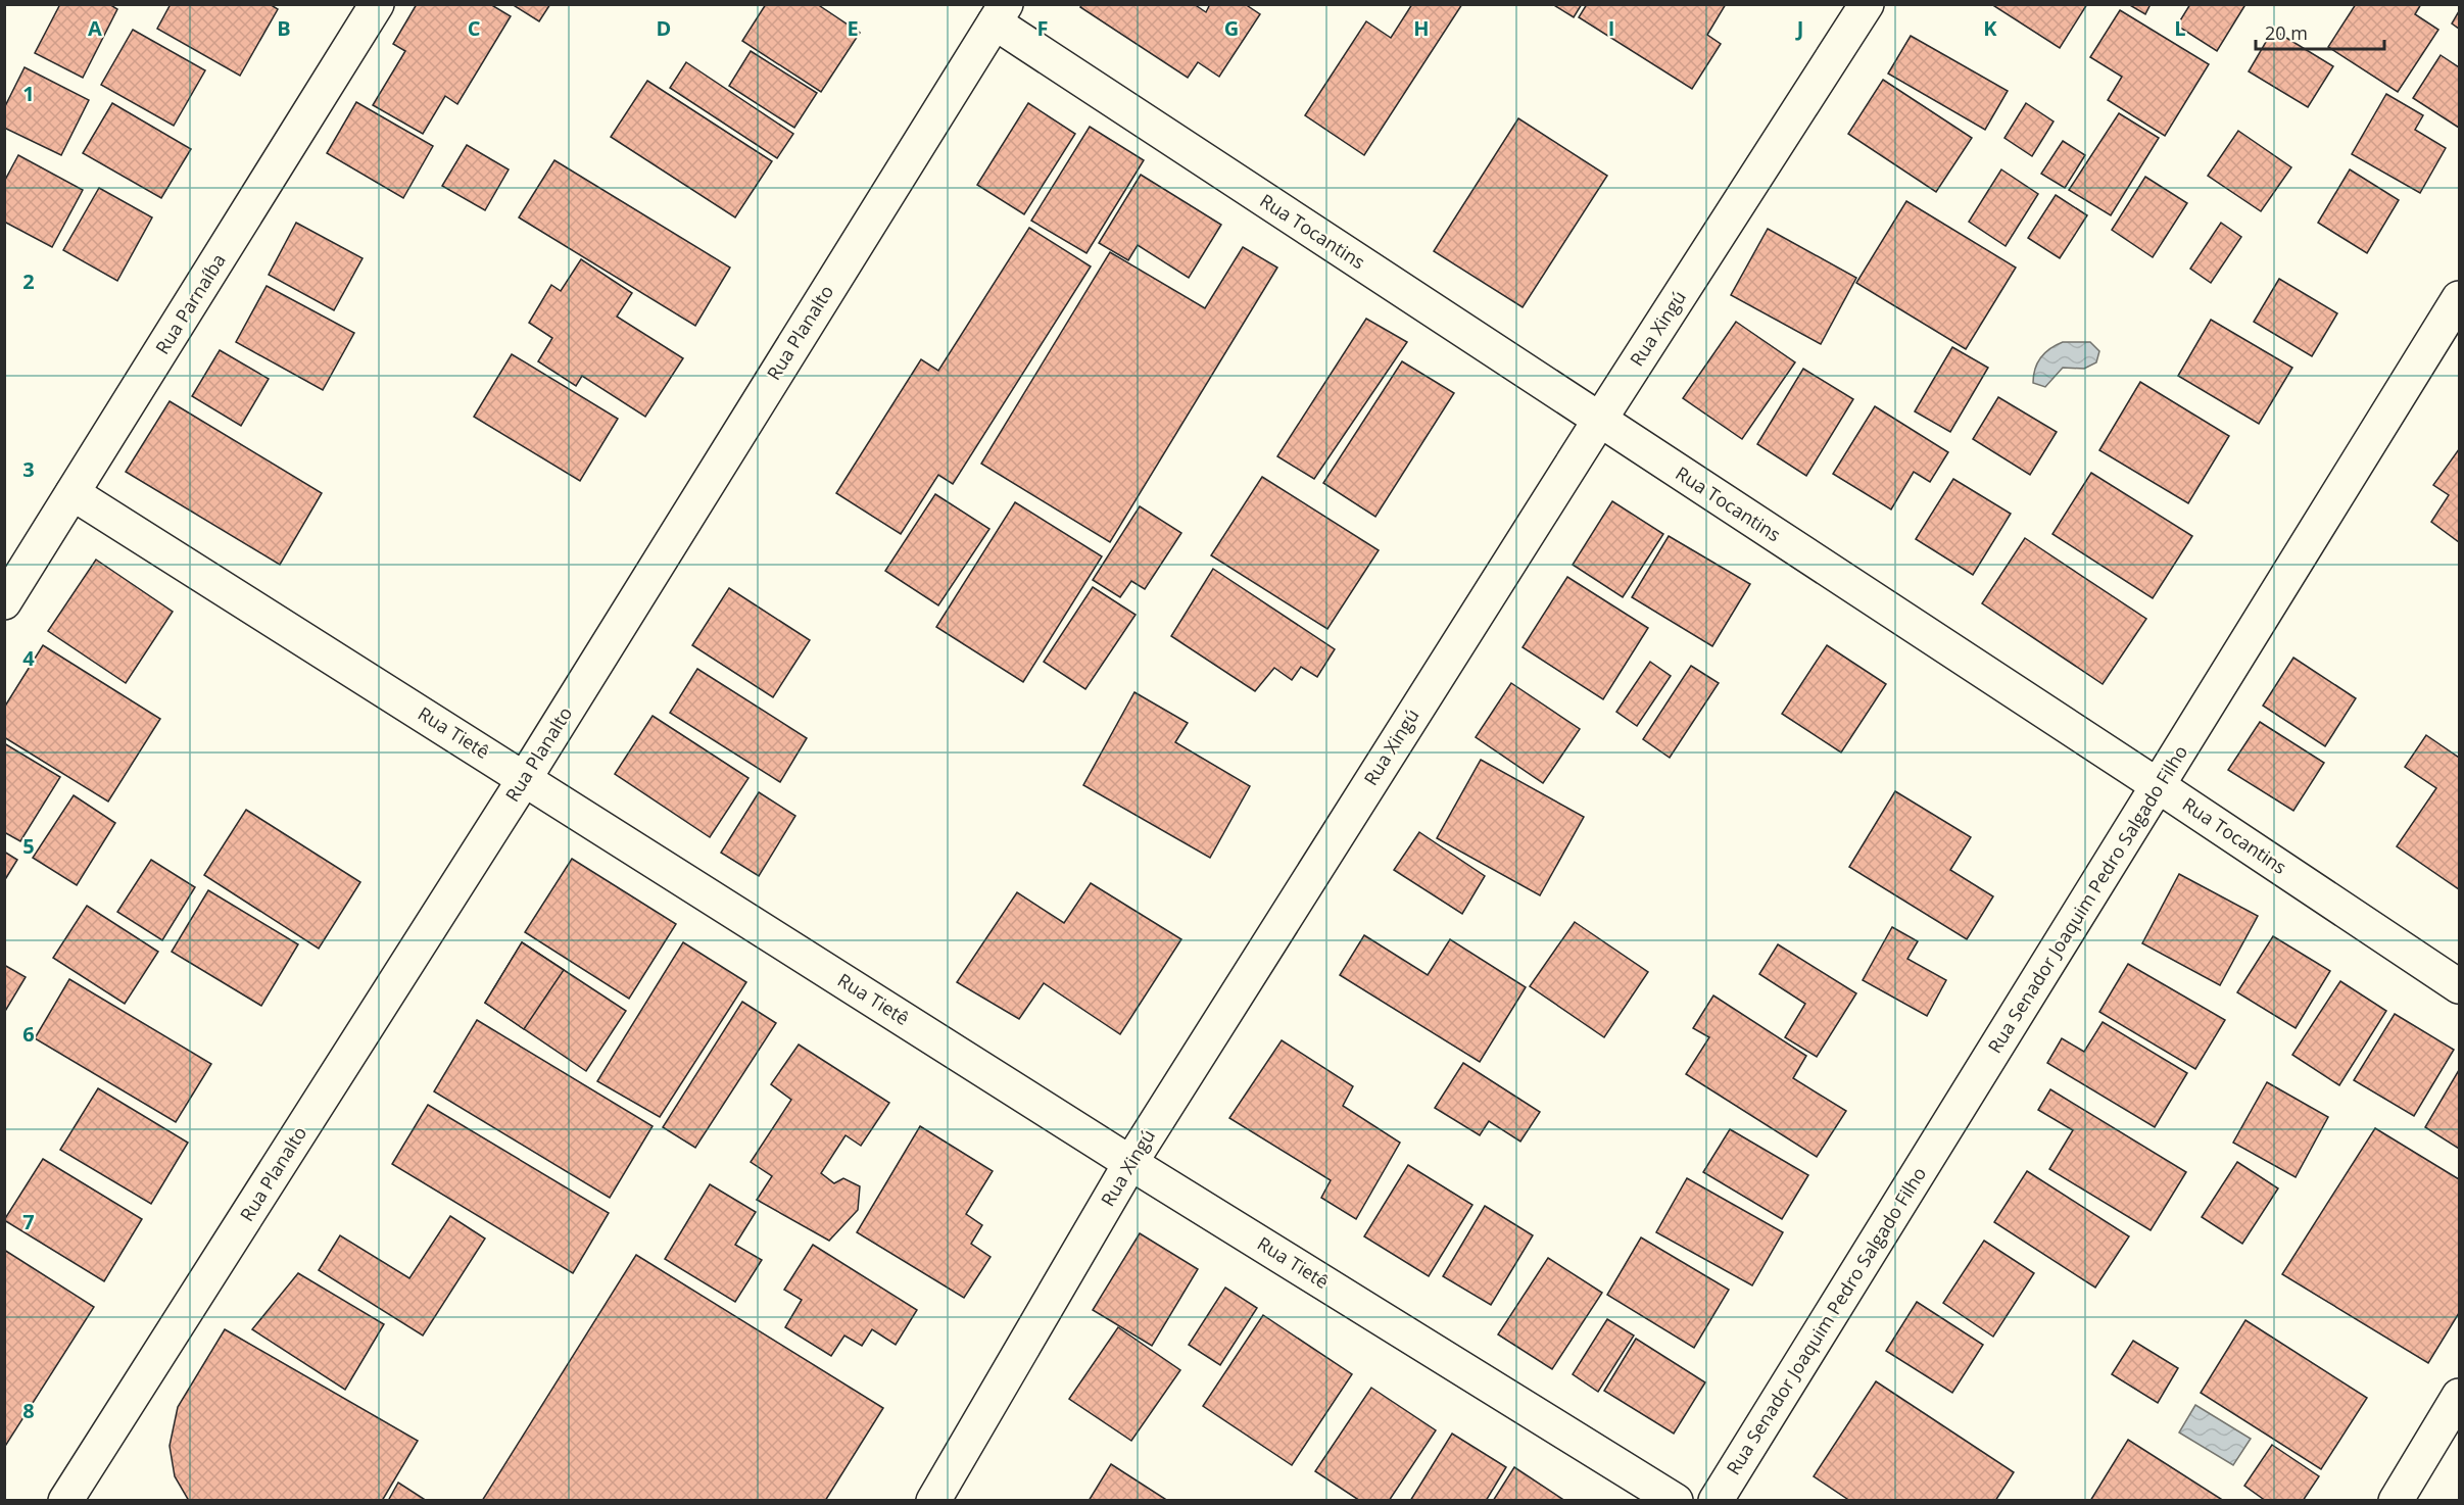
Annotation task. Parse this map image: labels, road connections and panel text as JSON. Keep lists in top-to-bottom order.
{
  "streets": {
    "street": [
      "Rua Tocantins",
      "Rua Parnaíba",
      "Rua Xingú",
      "Rua Planalto",
      "Rua Tietê",
      "Rua Senador Joaquim Pedro Salgado Filho"
    ]
  },
  "crossings": [
    ["Rua Tocantins", "Rua Xingú"],
    ["Rua Tocantins", "Rua Planalto"],
    ["Rua Tocantins", "Rua Senador Joaquim Pedro Salgado Filho"],
    ["Rua Parnaíba", "Rua Tietê"],
    ["Rua Xingú", "Rua Tietê"],
    ["Rua Planalto", "Rua Tietê"]
  ],
  "scale_bar": "20 m",
  "grid": {
    "columns": [
      "A",
      "B",
      "C",
      "D",
      "E",
      "F",
      "G",
      "H",
      "I",
      "J",
      "K",
      "L"
    ],
    "rows": [
      "1",
      "2",
      "3",
      "4",
      "5",
      "6",
      "7",
      "8"
    ]
  }
}
